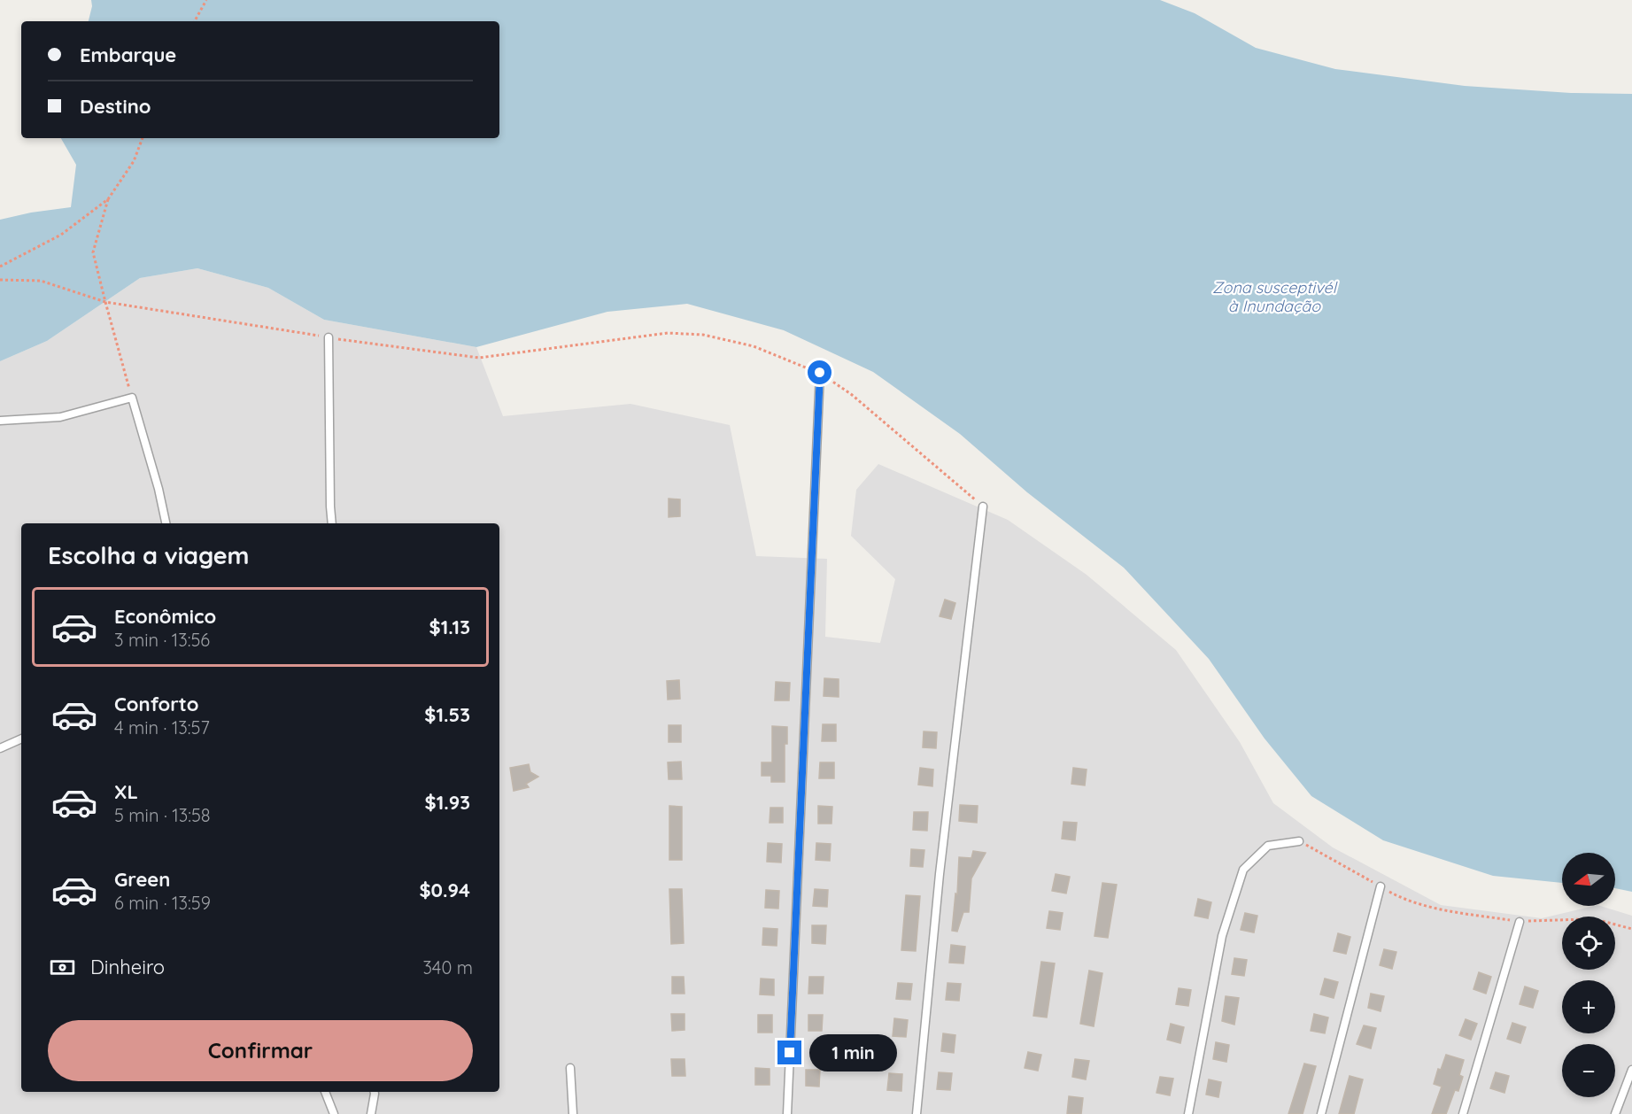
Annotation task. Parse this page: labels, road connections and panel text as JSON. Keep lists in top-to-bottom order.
{
  "water": ["Zona susceptivél à Inundação"],
  "north": "left",
  "page": {
    "banner": ["Embarque", "Destino"],
    "heading": "Escolha a viagem",
    "list": [
      {
        "name": "Econômico",
        "note": "3 min · 13:56",
        "value": "$1.13"
      },
      {
        "name": "Conforto",
        "note": "4 min · 13:57",
        "value": "$1.53"
      },
      {
        "name": "XL",
        "note": "5 min · 13:58",
        "value": "$1.93"
      },
      {
        "name": "Green",
        "note": "6 min · 13:59",
        "value": "$0.94"
      }
    ],
    "map_buttons": ["+", "−"],
    "pay": ["Dinheiro", "340 m"],
    "buttons": "Confirmar",
    "bubble": "1 min"
  }
}
